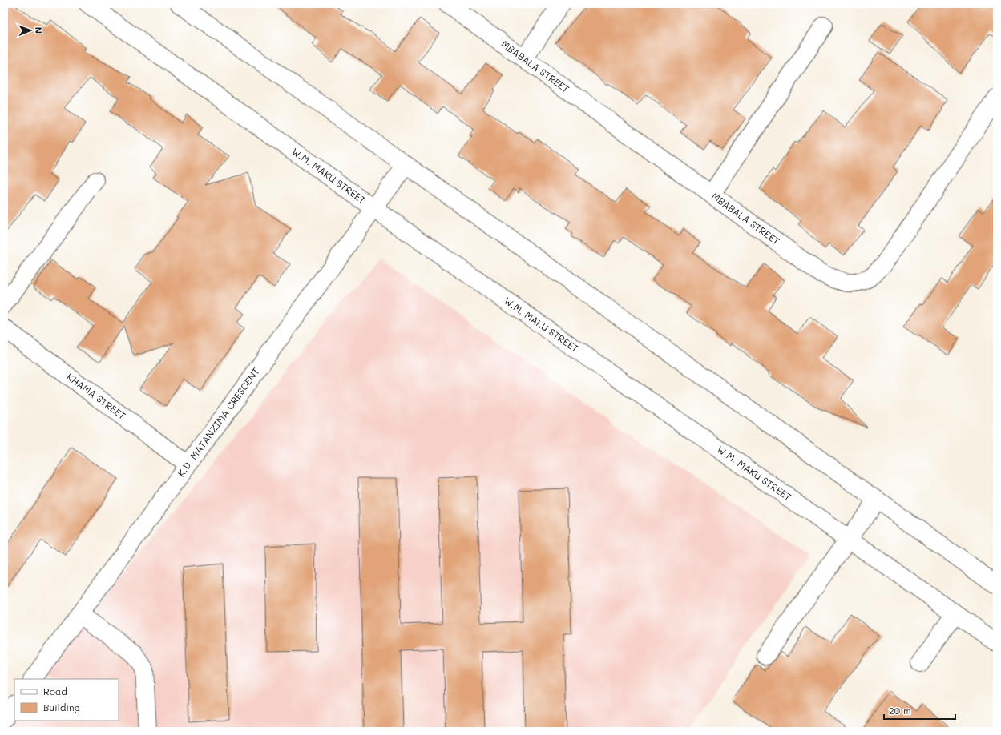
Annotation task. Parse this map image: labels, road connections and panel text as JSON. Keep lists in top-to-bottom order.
{
  "streets": {
    "street": [
      "MBABALA STREET",
      "W.M. MAKU STREET",
      "KHAMA STREET",
      "K.D. MATANZIMA CRESCENT"
    ]
  },
  "crossings": [
    ["W.M. MAKU STREET", "K.D. MATANZIMA CRESCENT"],
    ["KHAMA STREET", "K.D. MATANZIMA CRESCENT"]
  ],
  "legend": ["Road", "Building"],
  "scale_bar": "20 m",
  "north": "right"
}
